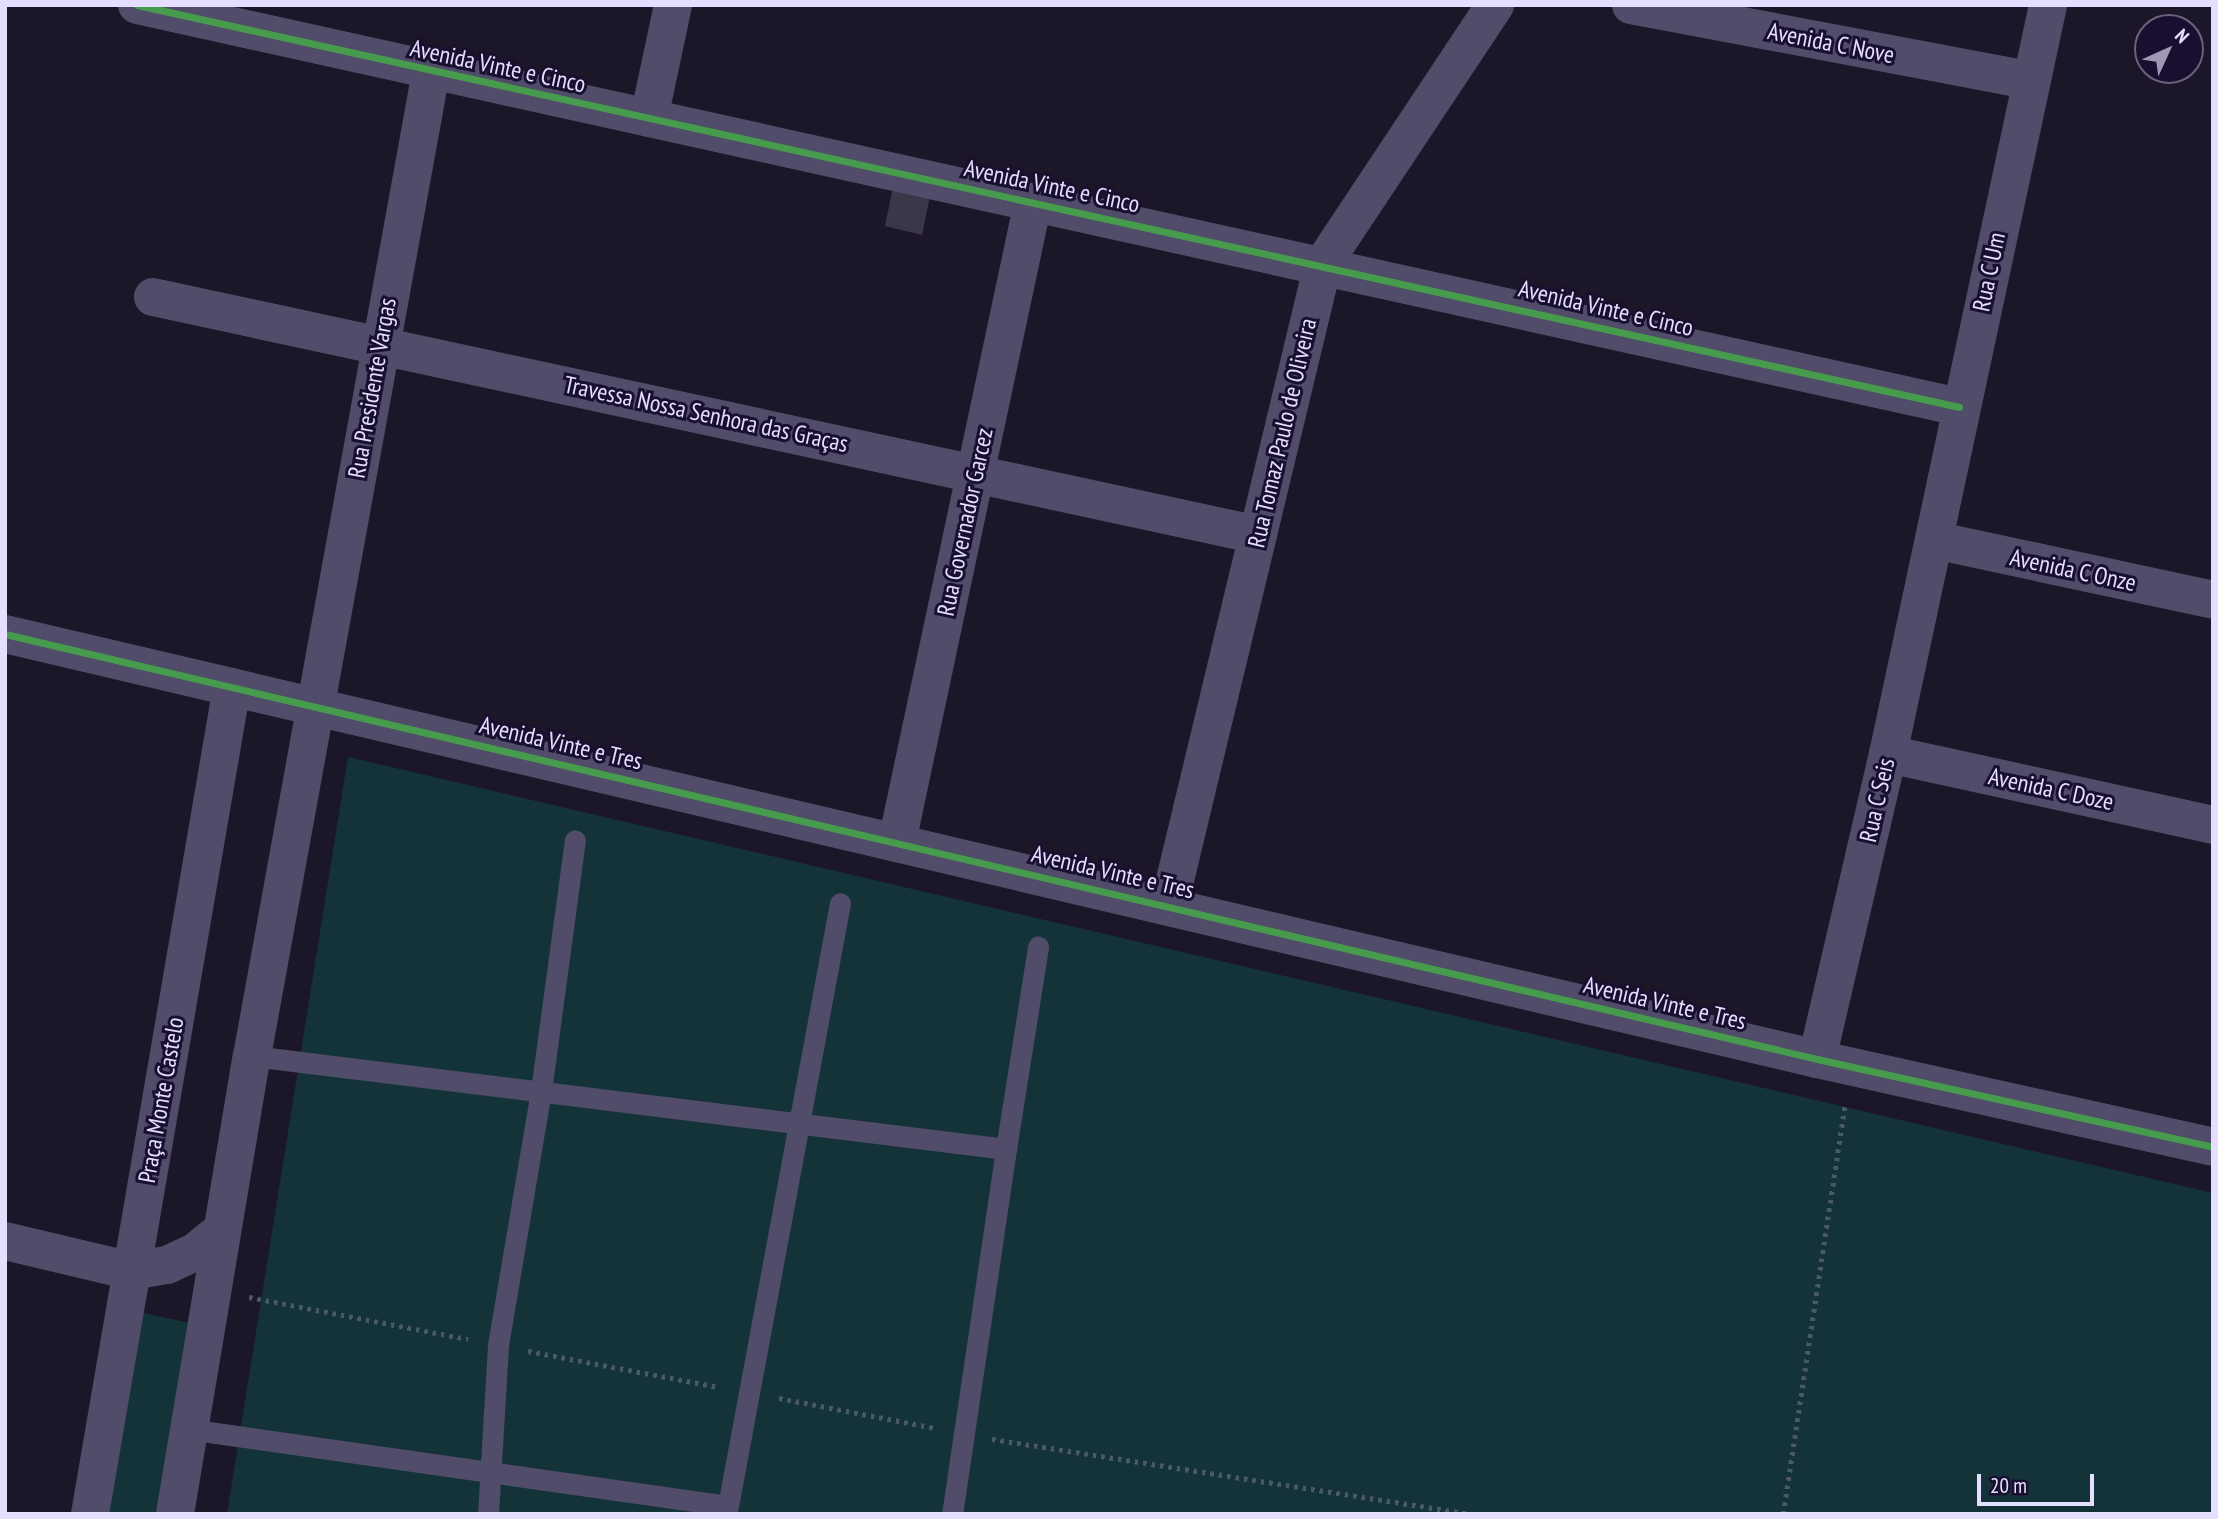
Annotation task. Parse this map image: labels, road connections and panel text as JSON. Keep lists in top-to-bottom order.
{
  "streets": {
    "street": [
      "Avenida C Nove",
      "Avenida Vinte e Cinco",
      "Rua C Um",
      "Rua Presidente Vargas",
      "Travessa Nossa Senhora das Graças",
      "Rua Tomaz Paulo de Oliveira",
      "Rua Governador Garcez",
      "Avenida C Onze",
      "Avenida Vinte e Tres",
      "Avenida C Doze",
      "Rua C Seis",
      "Praça Monte Castelo"
    ]
  },
  "crossings": [
    ["Avenida C Nove", "Rua C Um"],
    ["Avenida Vinte e Cinco", "Rua C Um"],
    ["Avenida Vinte e Cinco", "Rua Presidente Vargas"],
    ["Avenida Vinte e Cinco", "Rua Tomaz Paulo de Oliveira"],
    ["Avenida Vinte e Cinco", "Rua Governador Garcez"],
    ["Rua C Um", "Avenida C Onze"],
    ["Rua C Um", "Rua C Seis"],
    ["Rua Presidente Vargas", "Travessa Nossa Senhora das Graças"],
    ["Rua Presidente Vargas", "Avenida Vinte e Tres"],
    ["Travessa Nossa Senhora das Graças", "Rua Tomaz Paulo de Oliveira"],
    ["Travessa Nossa Senhora das Graças", "Rua Governador Garcez"],
    ["Rua Tomaz Paulo de Oliveira", "Avenida Vinte e Tres"],
    ["Rua Governador Garcez", "Avenida Vinte e Tres"],
    ["Avenida C Onze", "Rua C Seis"],
    ["Avenida Vinte e Tres", "Rua C Seis"],
    ["Avenida Vinte e Tres", "Praça Monte Castelo"],
    ["Avenida C Doze", "Rua C Seis"]
  ],
  "scale_bar": "20 m",
  "north": "top right"
}
